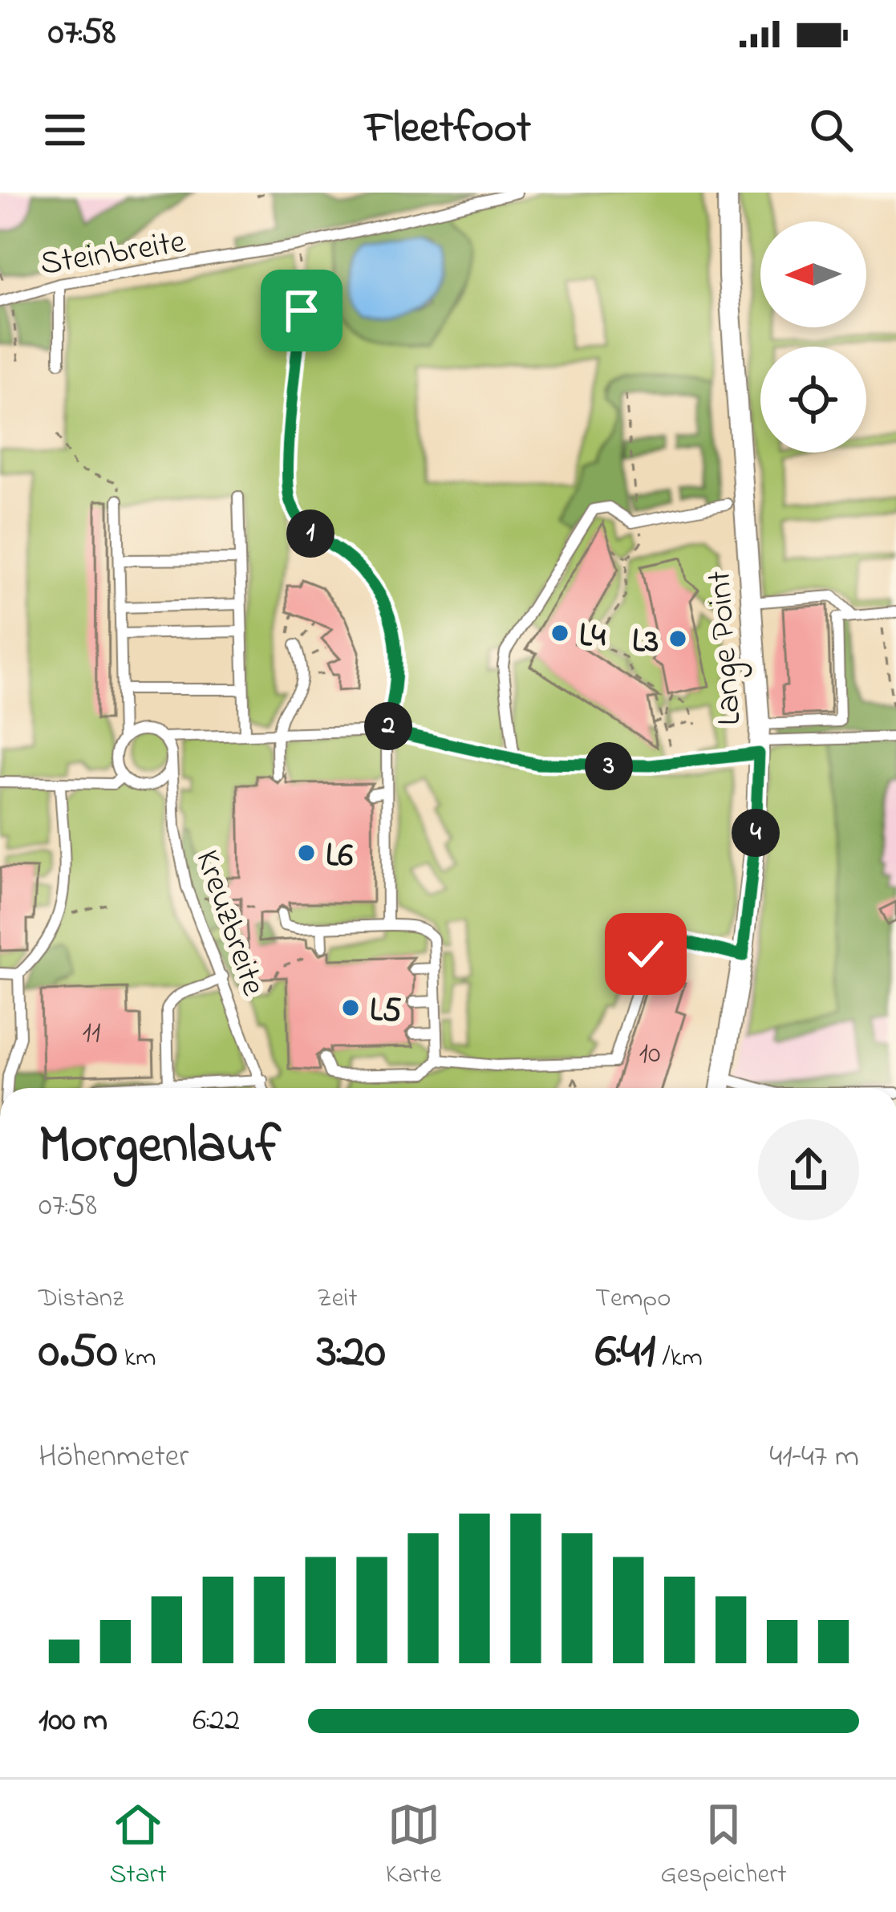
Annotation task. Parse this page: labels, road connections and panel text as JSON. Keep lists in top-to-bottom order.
{
  "streets": {
    "street": ["Lange Point"],
    "lane": ["Steinbreite", "Kreuzbreite"]
  },
  "places": [
    "L4",
    "L3",
    "L6",
    "L5"
  ],
  "house_numbers": ["11", "10"],
  "north": "left",
  "page": {
    "status": "07:58",
    "header": "Fleetfoot",
    "pins": [
      "1",
      "2",
      "3",
      "4"
    ],
    "heading": ["Morgenlauf", "07:58"],
    "stats": [
      ["Distanz", "0.50 km"],
      ["Zeit", "3:20"],
      ["Tempo", "6:41 /km"]
    ],
    "chart": ["Höhenmeter", "41–47 m"],
    "list": [
      {
        "name": "100 m",
        "note": "6:22"
      }
    ],
    "tabs": ["Start", "Karte", "Gespeichert"]
  }
}
